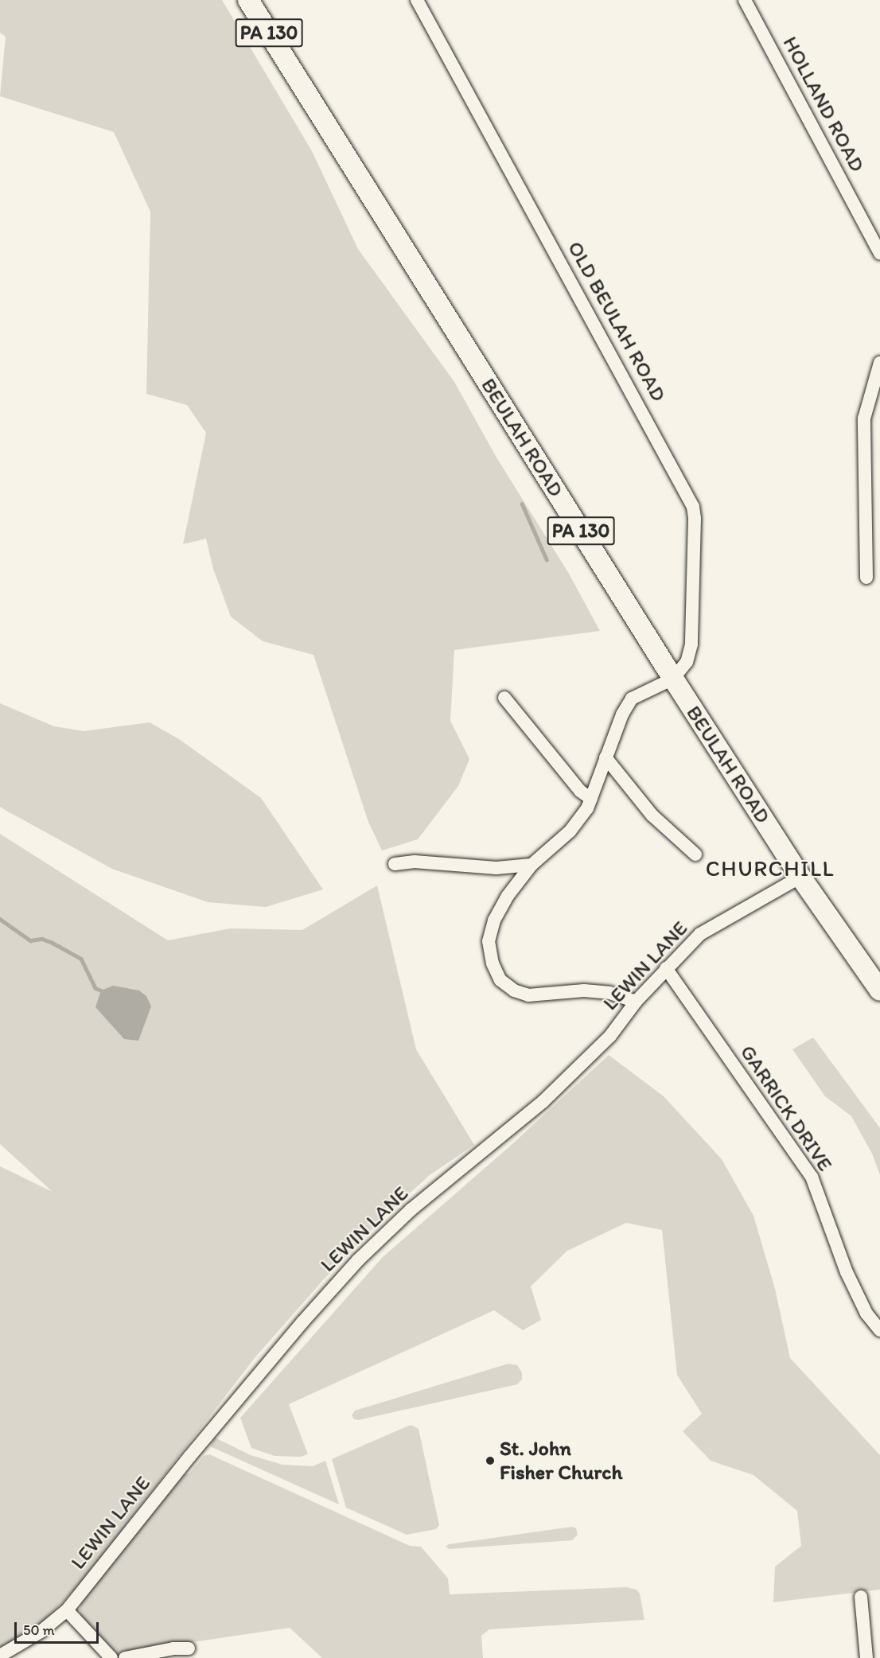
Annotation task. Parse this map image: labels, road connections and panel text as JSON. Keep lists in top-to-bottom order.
{
  "streets": {
    "main road": ["PA 130", "BEULAH ROAD"],
    "street": [
      "HOLLAND ROAD",
      "OLD BEULAH ROAD",
      "LEWIN LANE",
      "GARRICK DRIVE"
    ]
  },
  "crossings": [
    ["OLD BEULAH ROAD", "BEULAH ROAD"],
    ["BEULAH ROAD", "LEWIN LANE"],
    ["LEWIN LANE", "GARRICK DRIVE"]
  ],
  "districts": ["CHURCHILL"],
  "places": ["St. John Fisher Church"],
  "scale_bar": "50 m"
}
